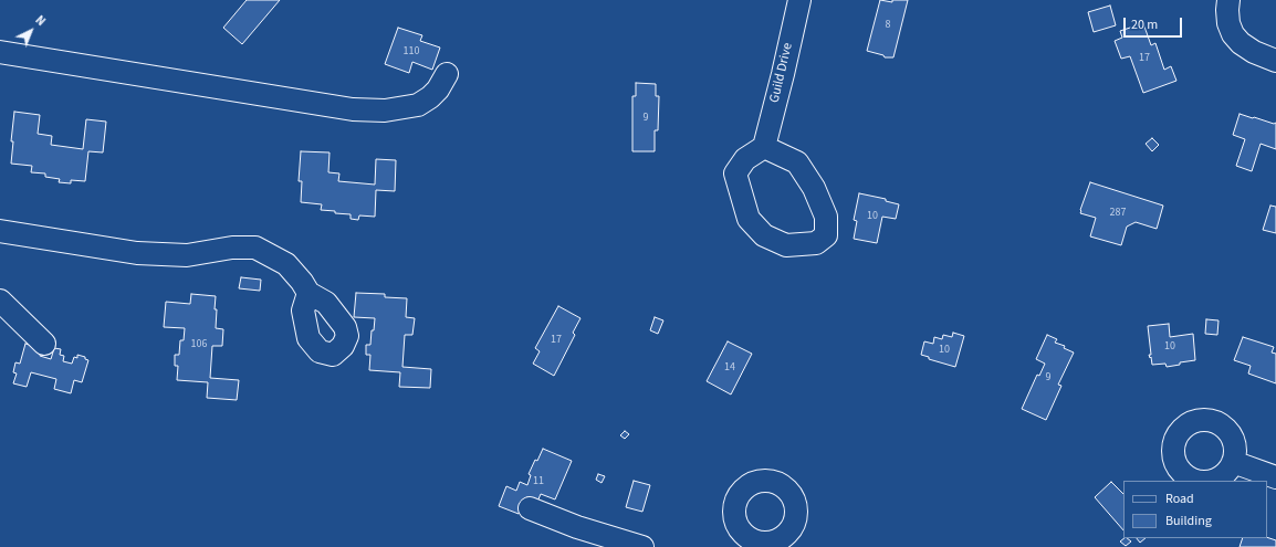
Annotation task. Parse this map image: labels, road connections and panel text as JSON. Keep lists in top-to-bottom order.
{
  "streets": {
    "street": ["Guild Drive"]
  },
  "house_numbers": [
    "8",
    "110",
    "17",
    "9",
    "287",
    "10",
    "17",
    "106",
    "10",
    "10",
    "14",
    "9",
    "11"
  ],
  "legend": ["Road", "Building"],
  "scale_bar": "20 m",
  "north": "top right"
}
